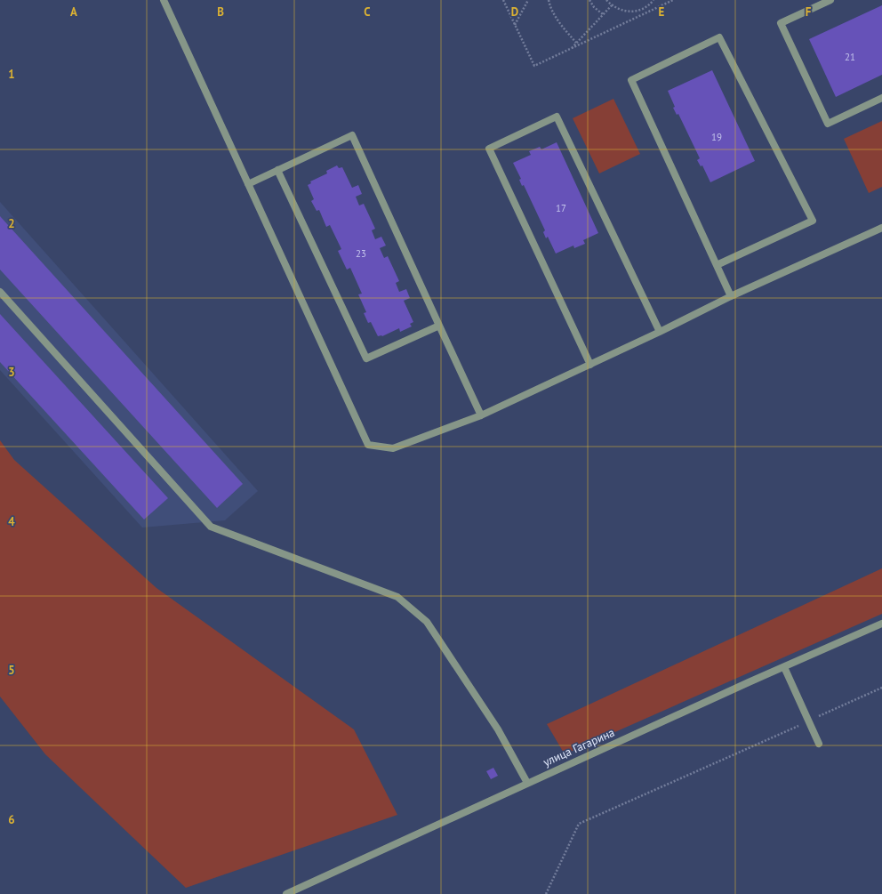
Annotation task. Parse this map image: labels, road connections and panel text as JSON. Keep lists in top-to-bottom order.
{
  "streets": {
    "street": ["улица Гагарина"]
  },
  "house_numbers": [
    "21",
    "19",
    "17",
    "23"
  ],
  "grid": {
    "columns": [
      "A",
      "B",
      "C",
      "D",
      "E",
      "F"
    ],
    "rows": [
      "1",
      "2",
      "3",
      "4",
      "5",
      "6"
    ]
  }
}
